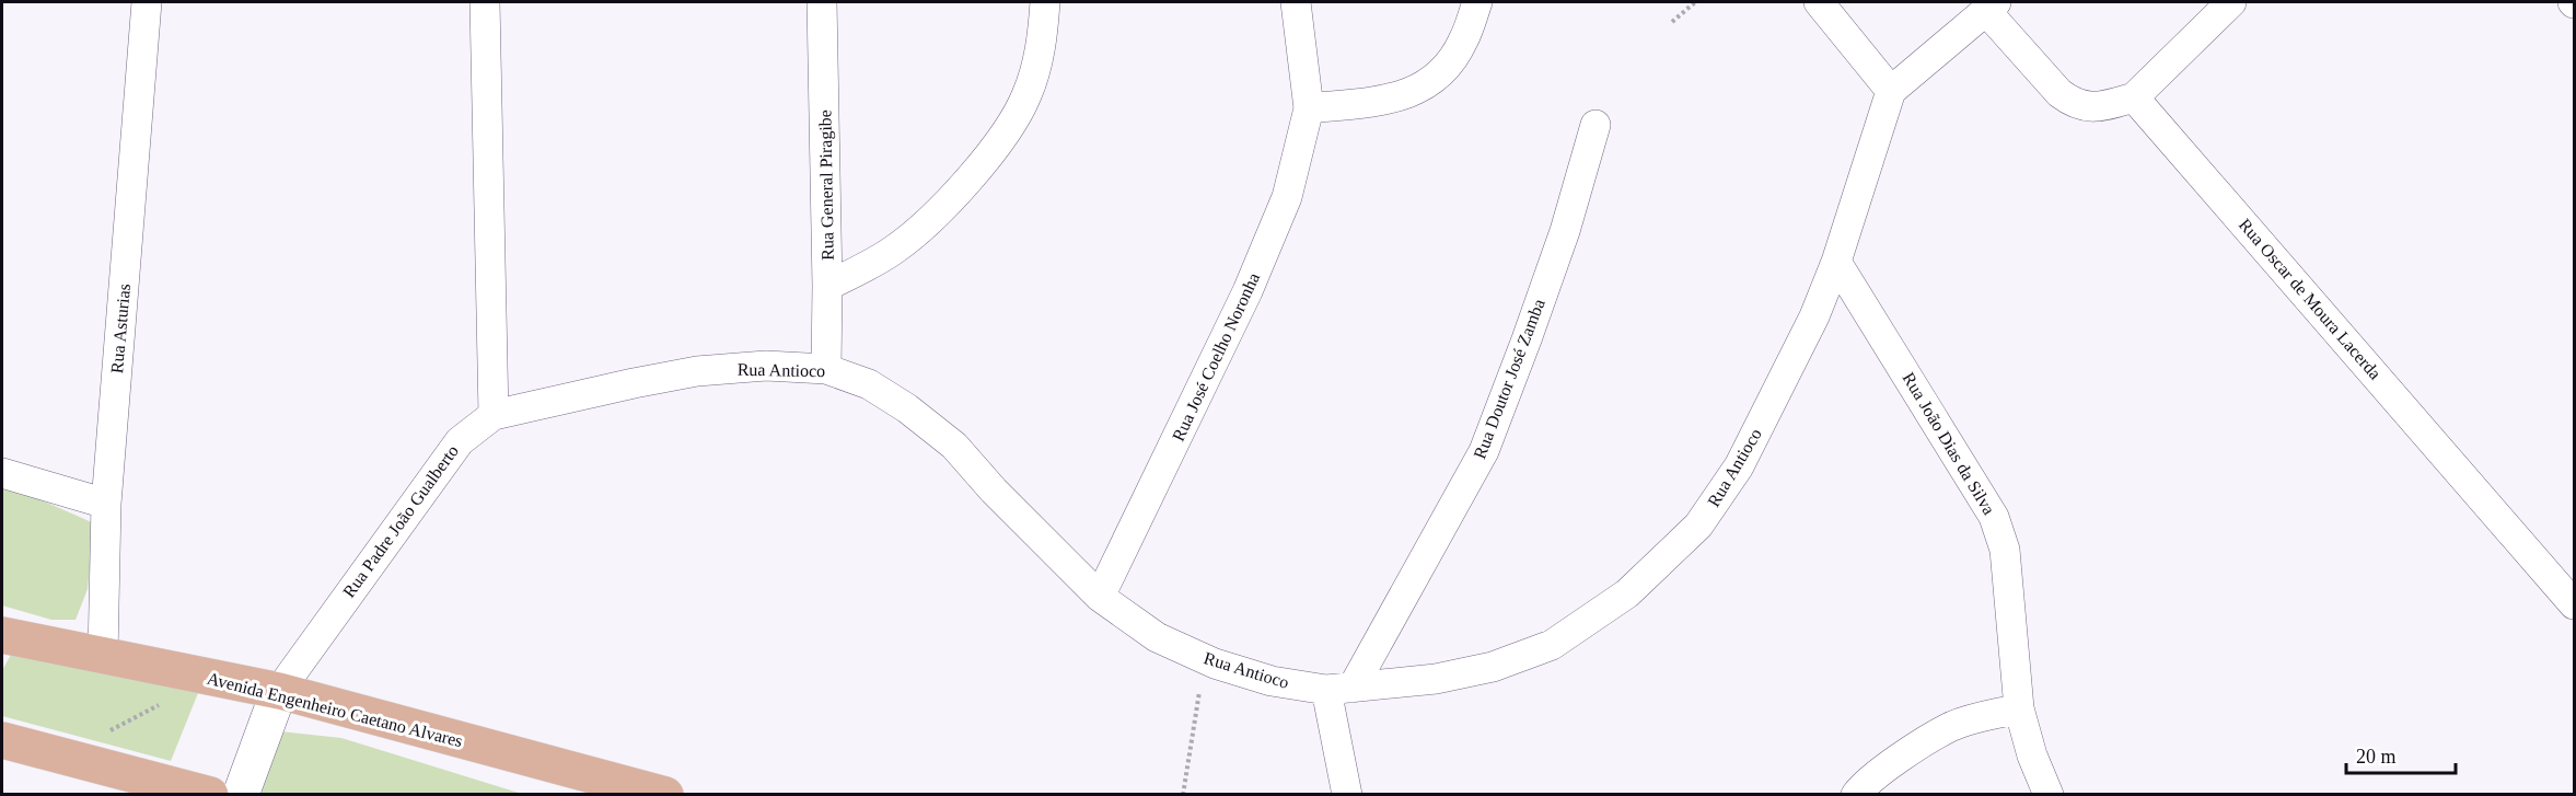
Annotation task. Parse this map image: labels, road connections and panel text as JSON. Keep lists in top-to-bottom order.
{
  "streets": {
    "main road": ["Avenida Engenheiro Caetano Alvares"],
    "street": [
      "Rua General Piragibe",
      "Rua Oscar de Moura Lacerda",
      "Rua Asturias",
      "Rua José Coelho Noronha",
      "Rua Antioco",
      "Rua Doutor José Zamba",
      "Rua João Dias da Silva",
      "Rua Padre João Gualberto"
    ]
  },
  "crossings": [
    ["Rua General Piragibe", "Rua Antioco"],
    ["Rua Asturias", "Avenida Engenheiro Caetano Alvares"],
    ["Rua José Coelho Noronha", "Rua Antioco"],
    ["Rua Antioco", "Rua Doutor José Zamba"],
    ["Rua Antioco", "Rua João Dias da Silva"],
    ["Rua Antioco", "Rua Padre João Gualberto"],
    ["Rua Padre João Gualberto", "Avenida Engenheiro Caetano Alvares"]
  ],
  "scale_bar": "20 m"
}
